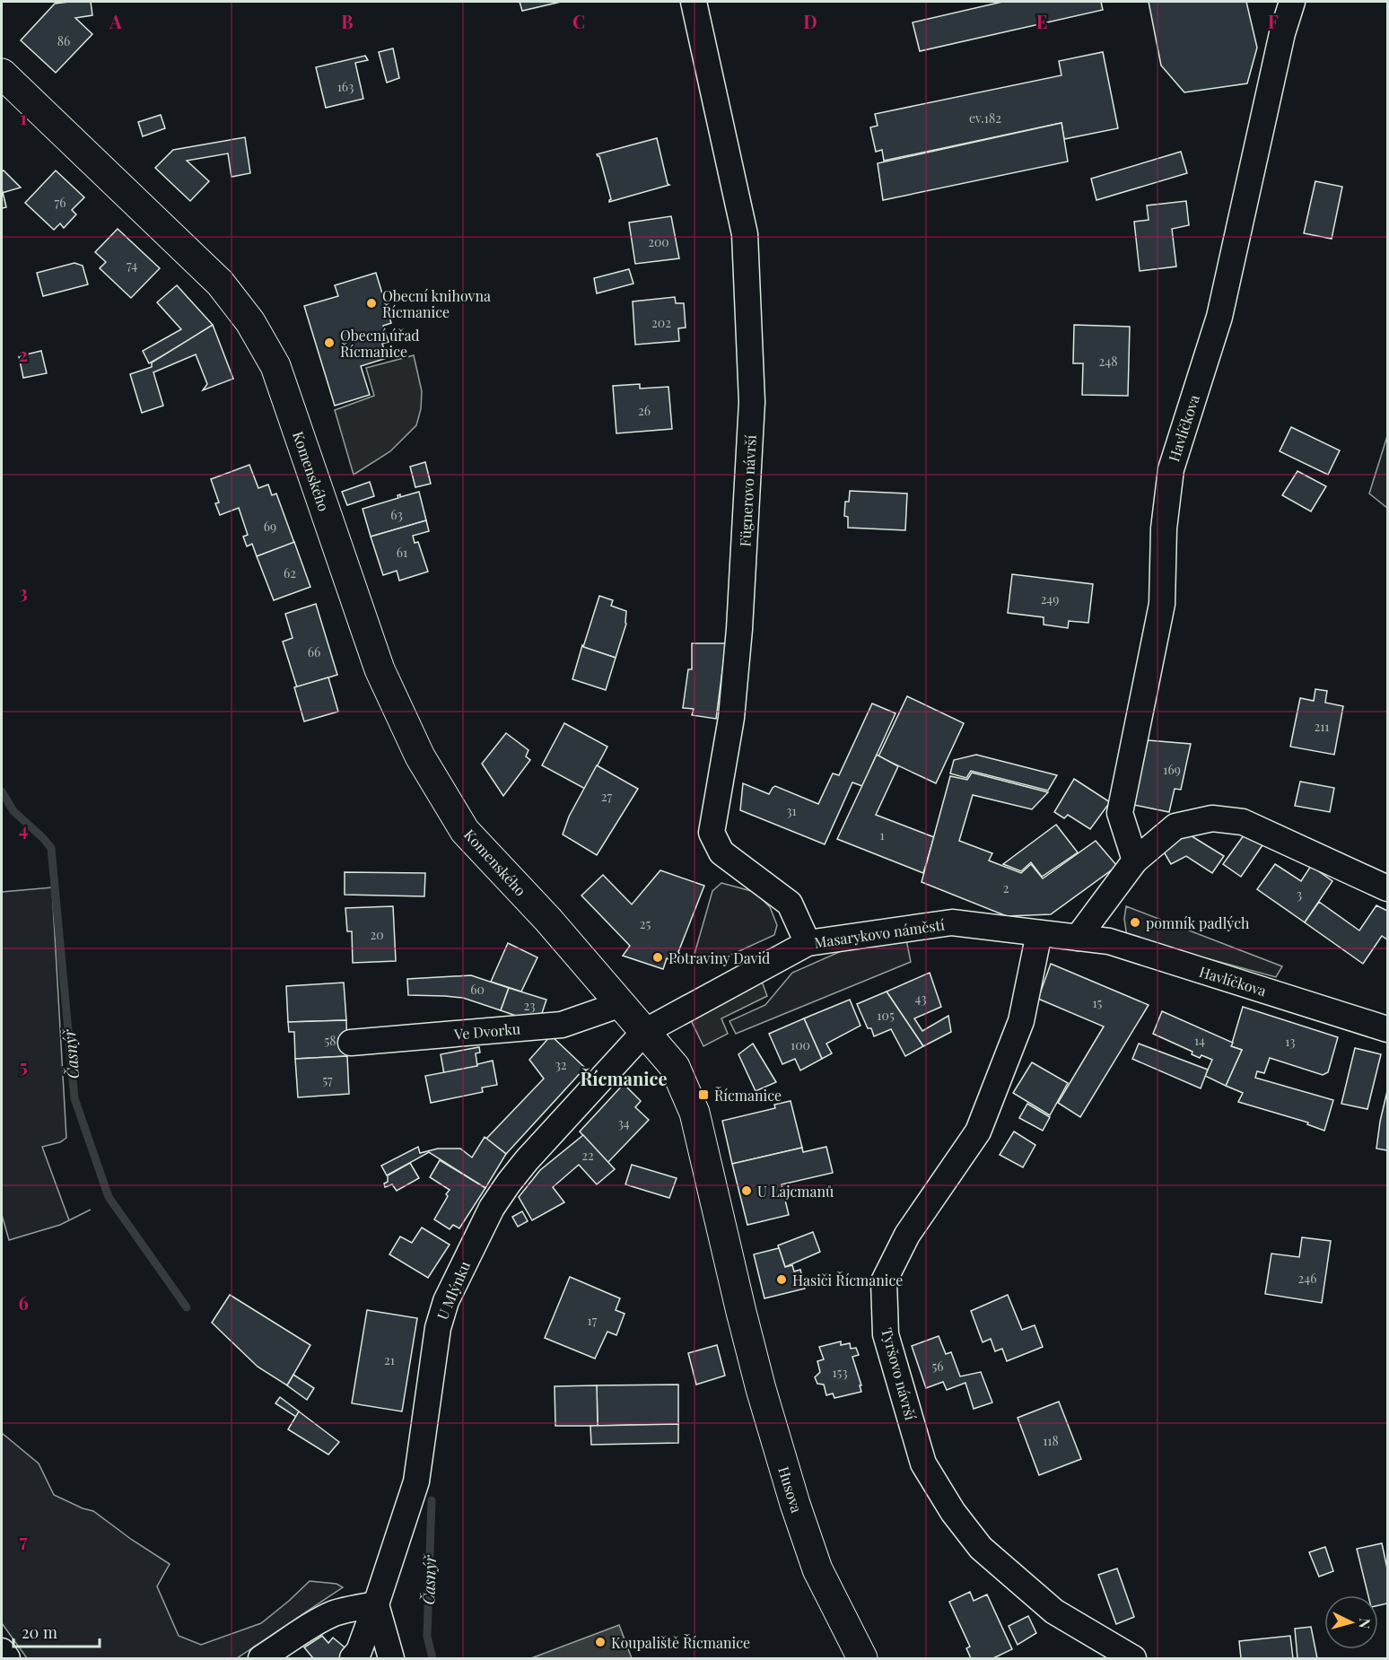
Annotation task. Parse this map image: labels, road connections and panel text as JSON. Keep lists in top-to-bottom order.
{
  "streets": {
    "main road": ["Komenského", "Husova"],
    "street": [
      "Havlíčkova",
      "Fügnerovo návrší",
      "Masarykovo náměstí",
      "Ve Dvorku",
      "U Mlýnku",
      "Tyršovo návrší"
    ]
  },
  "crossings": [
    ["Havlíčkova", "Masarykovo náměstí"],
    ["Havlíčkova", "Tyršovo návrší"],
    ["Komenského", "Ve Dvorku"],
    ["Fügnerovo návrší", "Masarykovo náměstí"],
    ["Masarykovo náměstí", "U Mlýnku"],
    ["Masarykovo náměstí", "Tyršovo návrší"],
    ["Masarykovo náměstí", "Husova"],
    ["U Mlýnku", "Husova"]
  ],
  "districts": ["Řícmanice"],
  "water": ["Časnýř"],
  "places": {
    "other": [
      "Obecní knihovna Řícmanice",
      "Obecní úřad Řícmanice",
      "pomník padlých",
      "Potraviny David",
      "U Lajcmanů",
      "Hasiči Řícmanice",
      "Koupaliště Řícmanice"
    ],
    "transit": ["Řícmanice"]
  },
  "house_numbers": [
    "86",
    "163",
    "ev.182",
    "76",
    "200",
    "74",
    "202",
    "248",
    "26",
    "63",
    "69",
    "61",
    "62",
    "249",
    "66",
    "211",
    "169",
    "27",
    "31",
    "1",
    "2",
    "3",
    "25",
    "20",
    "60",
    "43",
    "15",
    "23",
    "105",
    "58",
    "14",
    "13",
    "100",
    "32",
    "57",
    "34",
    "22",
    "246",
    "17",
    "21",
    "56",
    "153",
    "118"
  ],
  "scale_bar": "20 m",
  "north": "right",
  "grid": {
    "columns": [
      "A",
      "B",
      "C",
      "D",
      "E",
      "F"
    ],
    "rows": [
      "1",
      "2",
      "3",
      "4",
      "5",
      "6",
      "7"
    ]
  }
}
